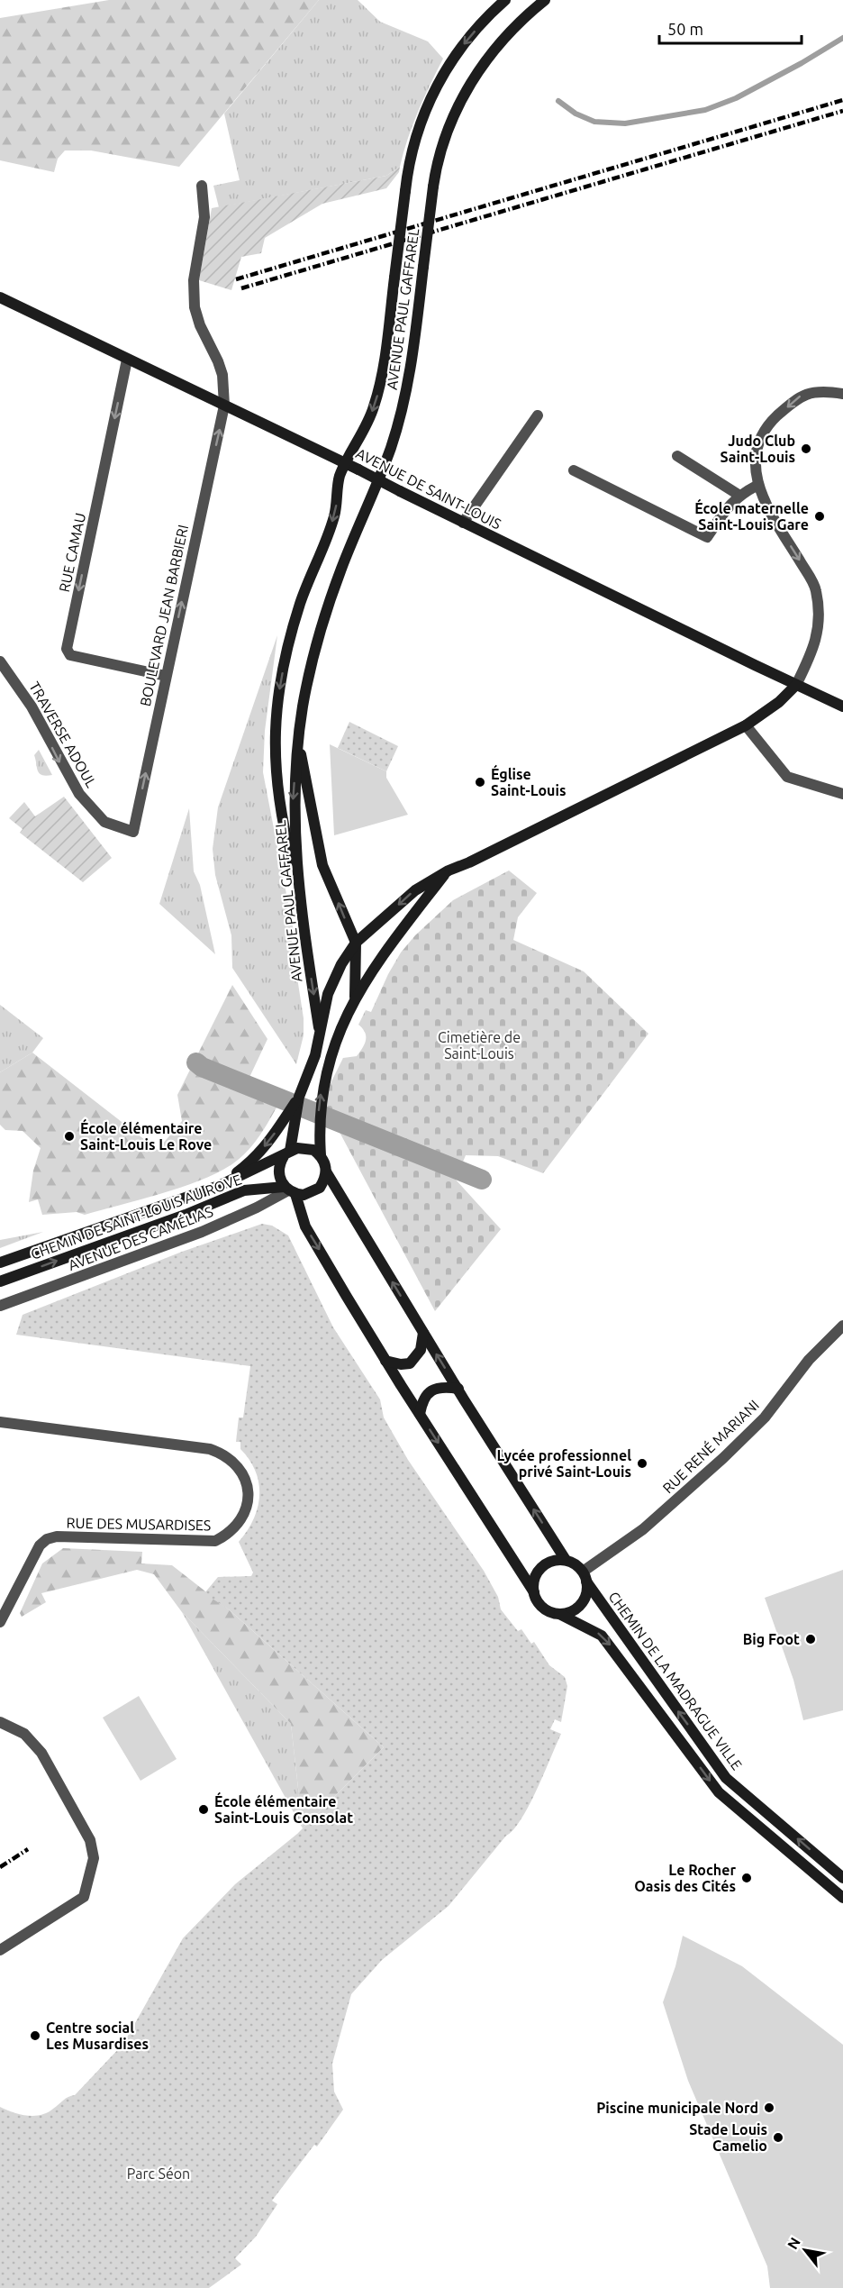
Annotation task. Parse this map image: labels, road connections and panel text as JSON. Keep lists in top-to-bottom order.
{
  "streets": {
    "street": [
      "AVENUE PAUL GAFFAREL",
      "AVENUE DE SAINT-LOUIS",
      "RUE CAMAU",
      "BOULEVARD JEAN BARBIERI",
      "TRAVERSE ADOUL",
      "CHEMIN DE SAINT-LOUIS AU ROVE",
      "AVENUE DES CAMÉLIAS",
      "RUE RENÉ MARIANI",
      "RUE DES MUSARDISES",
      "CHEMIN DE LA MADRAGUE VILLE"
    ]
  },
  "crossings": [
    ["AVENUE PAUL GAFFAREL", "CHEMIN DE SAINT-LOUIS AU ROVE"],
    ["AVENUE DE SAINT-LOUIS", "RUE CAMAU"],
    ["AVENUE DE SAINT-LOUIS", "BOULEVARD JEAN BARBIERI"],
    ["AVENUE DE SAINT-LOUIS", "CHEMIN DE SAINT-LOUIS AU ROVE"],
    ["RUE CAMAU", "BOULEVARD JEAN BARBIERI"],
    ["BOULEVARD JEAN BARBIERI", "TRAVERSE ADOUL"],
    ["CHEMIN DE SAINT-LOUIS AU ROVE", "AVENUE DES CAMÉLIAS"],
    ["RUE RENÉ MARIANI", "CHEMIN DE LA MADRAGUE VILLE"]
  ],
  "one_way": ["BOULEVARD JEAN BARBIERI", "TRAVERSE ADOUL"],
  "parks": ["Cimetière de Saint-Louis", "Parc Séon"],
  "places": [
    "Judo Club Saint-Louis",
    "École maternelle Saint-Louis Gare",
    "Église Saint-Louis",
    "École élémentaire Saint-Louis Le Rove",
    "Lycée professionnel privé Saint-Louis",
    "Big Foot",
    "École élémentaire Saint-Louis Consolat",
    "Le Rocher Oasis des Cités",
    "Centre social Les Musardises",
    "Piscine municipale Nord",
    "Stade Louis Camelio"
  ],
  "scale_bar": "50 m",
  "north": "top left"
}
